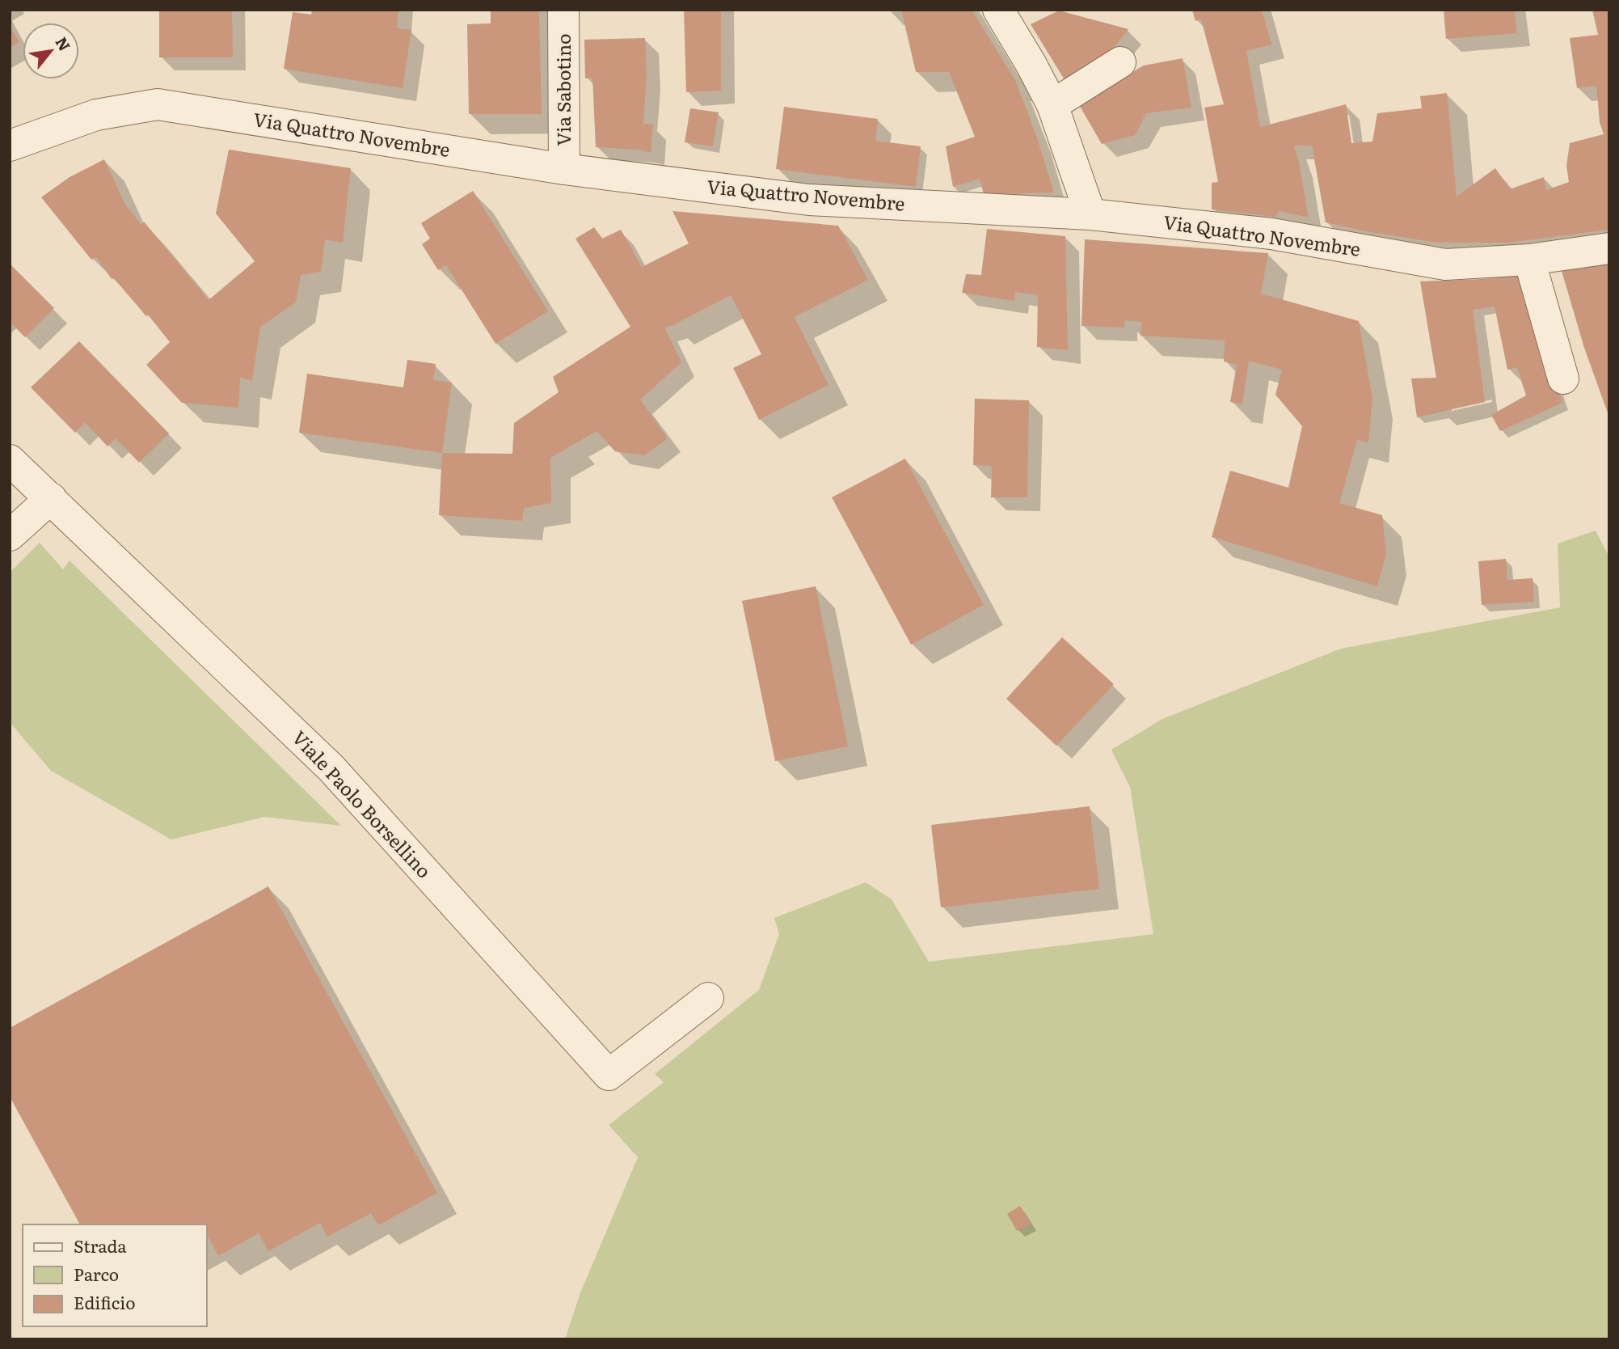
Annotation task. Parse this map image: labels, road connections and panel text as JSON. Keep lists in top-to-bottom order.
{
  "streets": {
    "street": ["Via Sabotino", "Via Quattro Novembre", "Viale Paolo Borsellino"]
  },
  "crossings": [
    ["Via Sabotino", "Via Quattro Novembre"]
  ],
  "legend": ["Strada", "Parco", "Edificio"],
  "north": "top right"
}
